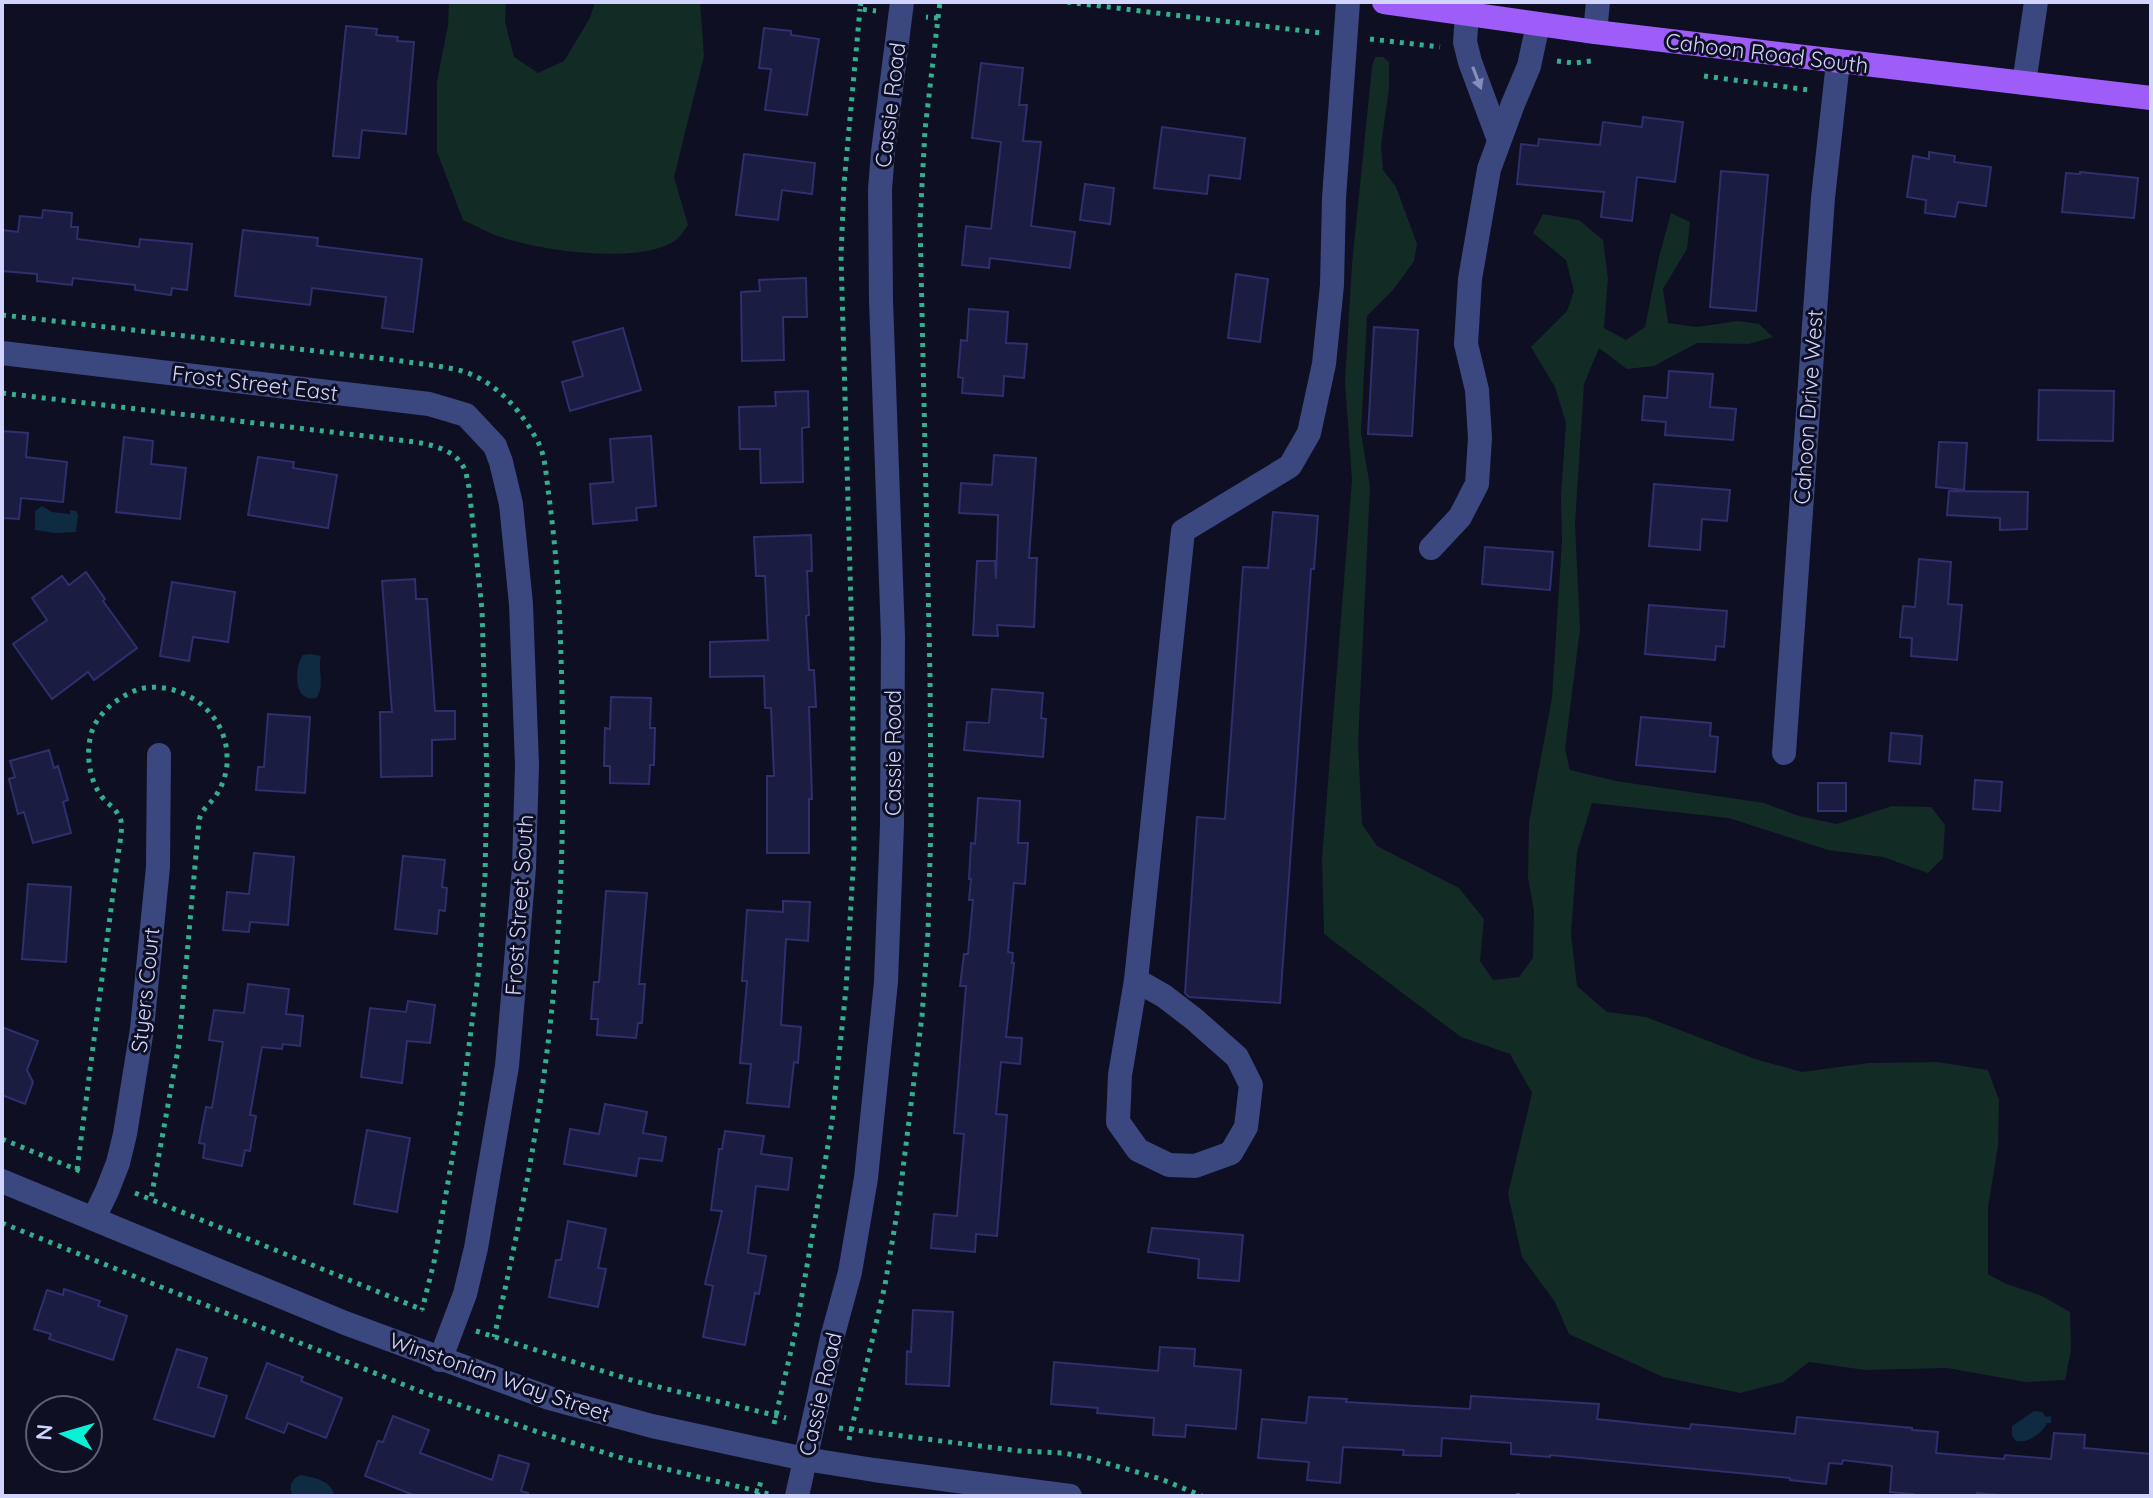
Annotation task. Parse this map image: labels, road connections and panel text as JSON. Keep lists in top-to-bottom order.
{
  "streets": {
    "main road": ["Cahoon Road South"],
    "street": [
      "Cassie Road",
      "Frost Street East",
      "Cahoon Drive West",
      "Frost Street South",
      "Styers Court",
      "Winstonian Way Street"
    ]
  },
  "crossings": [
    ["Cahoon Road South", "Cahoon Drive West"],
    ["Cassie Road", "Winstonian Way Street"],
    ["Frost Street East", "Frost Street South"],
    ["Frost Street South", "Winstonian Way Street"],
    ["Styers Court", "Winstonian Way Street"]
  ],
  "north": "left"
}
